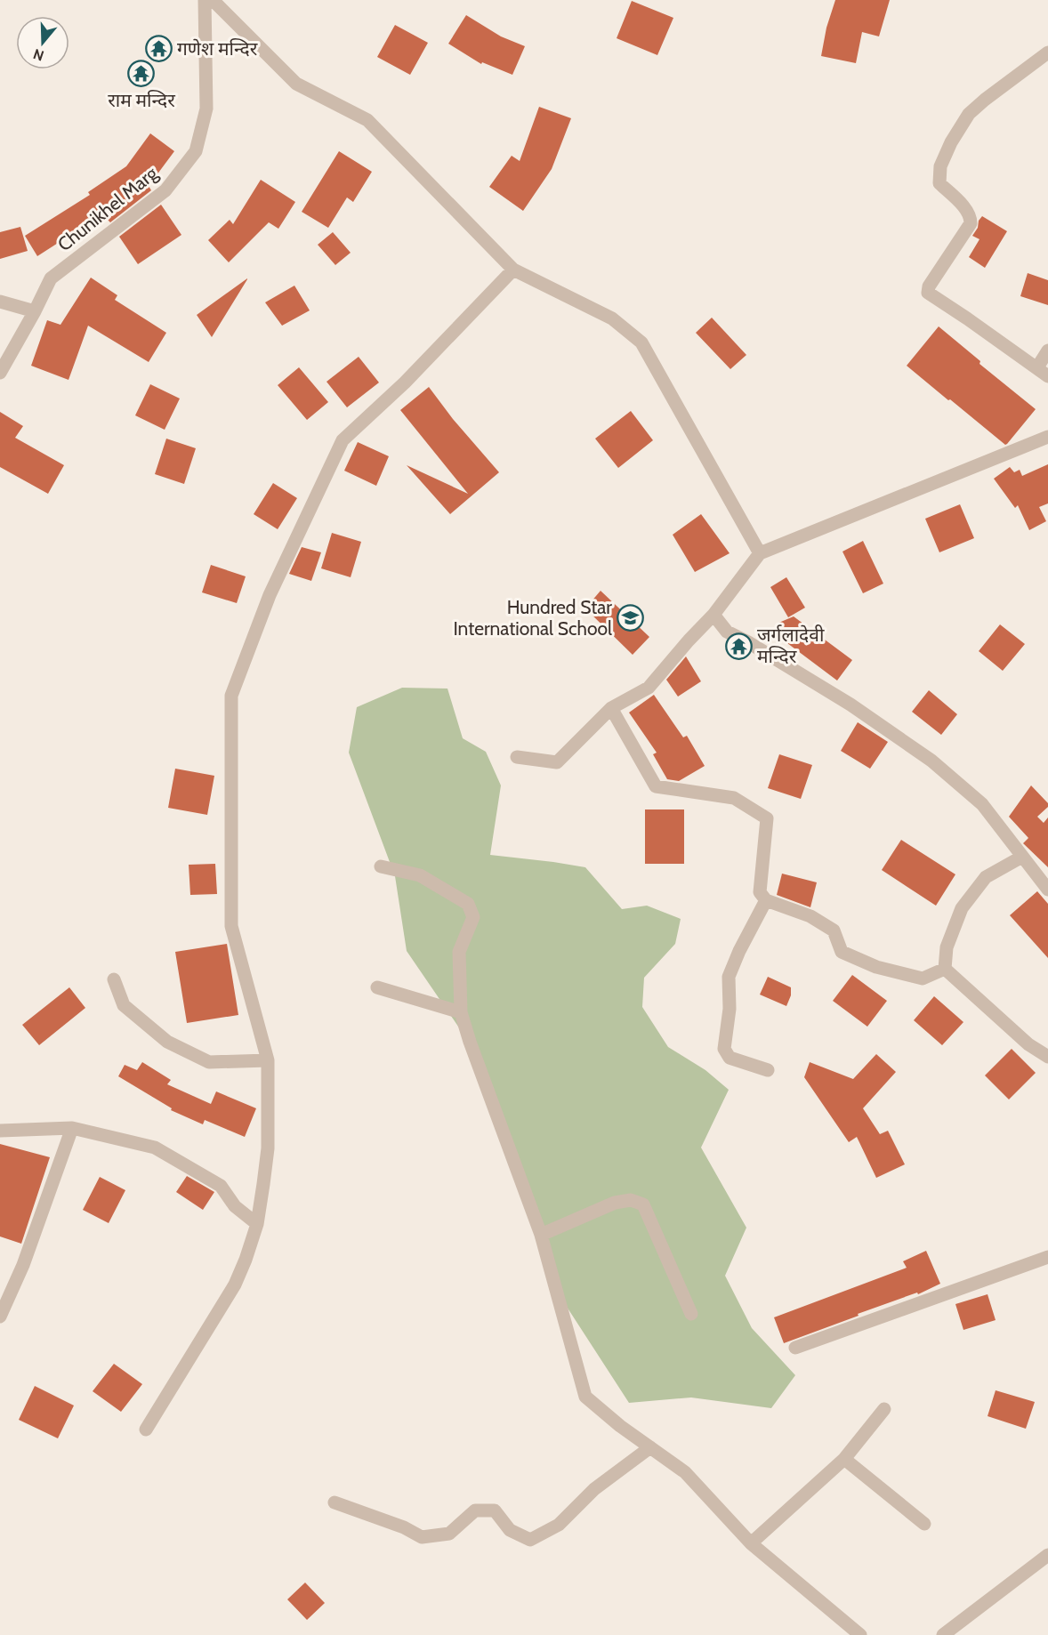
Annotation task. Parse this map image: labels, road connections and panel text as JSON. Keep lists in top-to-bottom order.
{
  "streets": {
    "street": ["Chunikhel Marg"]
  },
  "places": {
    "temple": ["गणेश मन्दिर", "राम मन्दिर", "जर्गलादेवी मन्दिर"],
    "school or university": ["Hundred Star International School"]
  },
  "north": "bottom"
}
